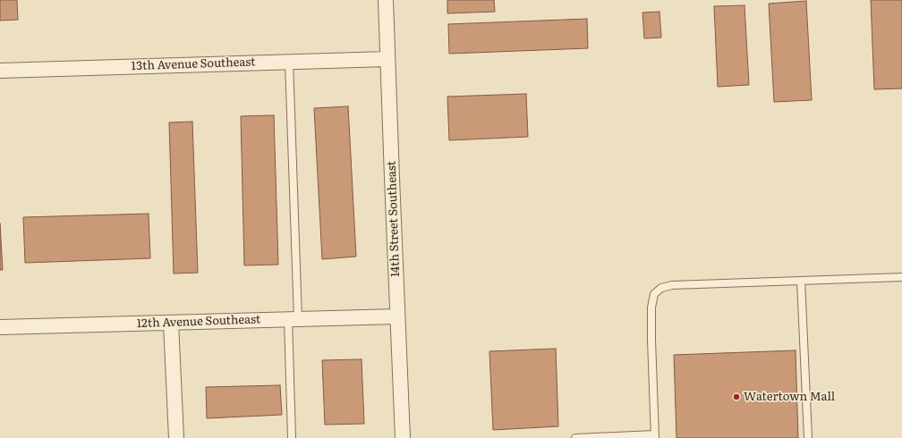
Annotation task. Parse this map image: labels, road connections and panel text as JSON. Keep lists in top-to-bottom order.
{
  "streets": {
    "street": ["13th Avenue Southeast", "14th Street Southeast", "12th Avenue Southeast"]
  },
  "crossings": [
    ["13th Avenue Southeast", "14th Street Southeast"],
    ["14th Street Southeast", "12th Avenue Southeast"]
  ],
  "places": ["Watertown Mall"]
}
